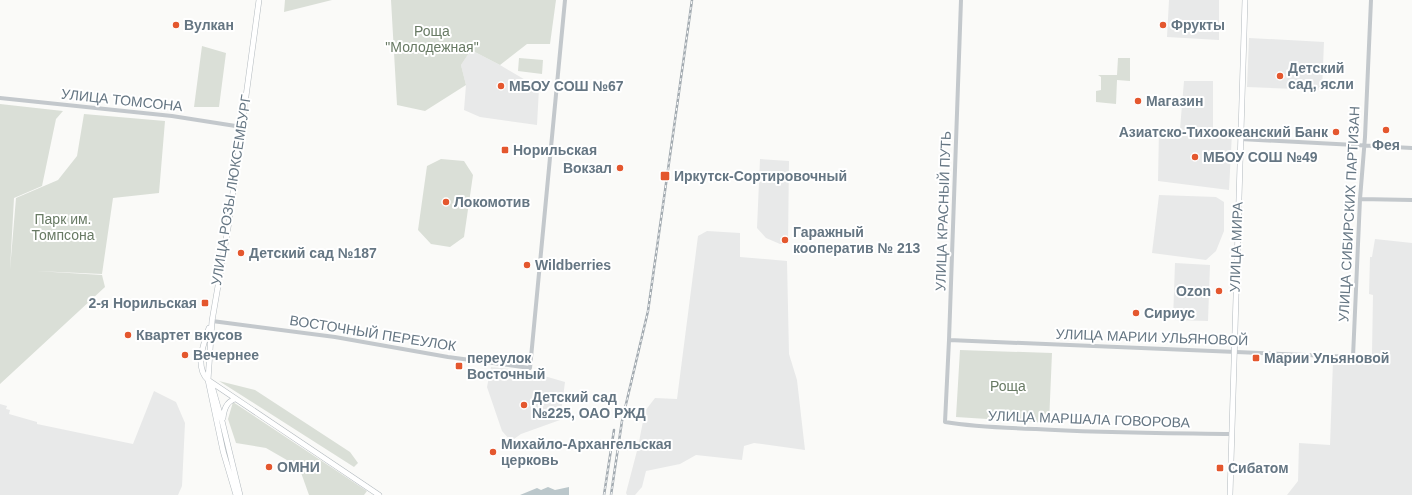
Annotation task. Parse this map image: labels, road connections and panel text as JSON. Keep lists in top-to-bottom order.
{
  "streets": {
    "main road": ["УЛИЦА РОЗЫ ЛЮКСЕМБУРГ", "УЛИЦА МИРА"],
    "street": [
      "УЛИЦА ТОМСОНА",
      "УЛИЦА КРАСНЫЙ ПУТЬ",
      "УЛИЦА СИБИРСКИХ ПАРТИЗАН",
      "ВОСТОЧНЫЙ ПЕРЕУЛОК",
      "УЛИЦА МАРИИ УЛЬЯНОВОЙ",
      "УЛИЦА МАРШАЛА ГОВОРОВА"
    ]
  },
  "crossings": [
    ["УЛИЦА ТОМСОНА", "УЛИЦА РОЗЫ ЛЮКСЕМБУРГ"],
    ["УЛИЦА РОЗЫ ЛЮКСЕМБУРГ", "ВОСТОЧНЫЙ ПЕРЕУЛОК"],
    ["УЛИЦА КРАСНЫЙ ПУТЬ", "УЛИЦА МАРИИ УЛЬЯНОВОЙ"],
    ["УЛИЦА КРАСНЫЙ ПУТЬ", "УЛИЦА МАРШАЛА ГОВОРОВА"],
    ["УЛИЦА СИБИРСКИХ ПАРТИЗАН", "УЛИЦА МАРИИ УЛЬЯНОВОЙ"],
    ["УЛИЦА МИРА", "УЛИЦА МАРИИ УЛЬЯНОВОЙ"],
    ["УЛИЦА МИРА", "УЛИЦА МАРШАЛА ГОВОРОВА"]
  ],
  "parks": ["Роща \"Молодежная\"", "Парк им. Томпсона", "Роща"],
  "places": {
    "other": [
      "Вулкан",
      "Фрукты",
      "Детский сад, ясли",
      "МБОУ СОШ №67",
      "Магазин",
      "Фея",
      "Азиатско-Тихоокеанский Банк",
      "МБОУ СОШ №49",
      "Вокзал",
      "Локомотив",
      "Гаражный кооператив № 213",
      "Детский сад №187",
      "Wildberries",
      "Ozon",
      "Сириус",
      "Квартет вкусов",
      "Вечернее",
      "Детский сад №225, ОАО РЖД",
      "Михайло-Архангельская церковь",
      "ОМНИ"
    ],
    "transit": [
      "Норильская",
      "Иркутск-Сортировочный",
      "2-я Норильская",
      "Марии Ульяновой",
      "переулок Восточный",
      "Сибатом"
    ]
  }
}
